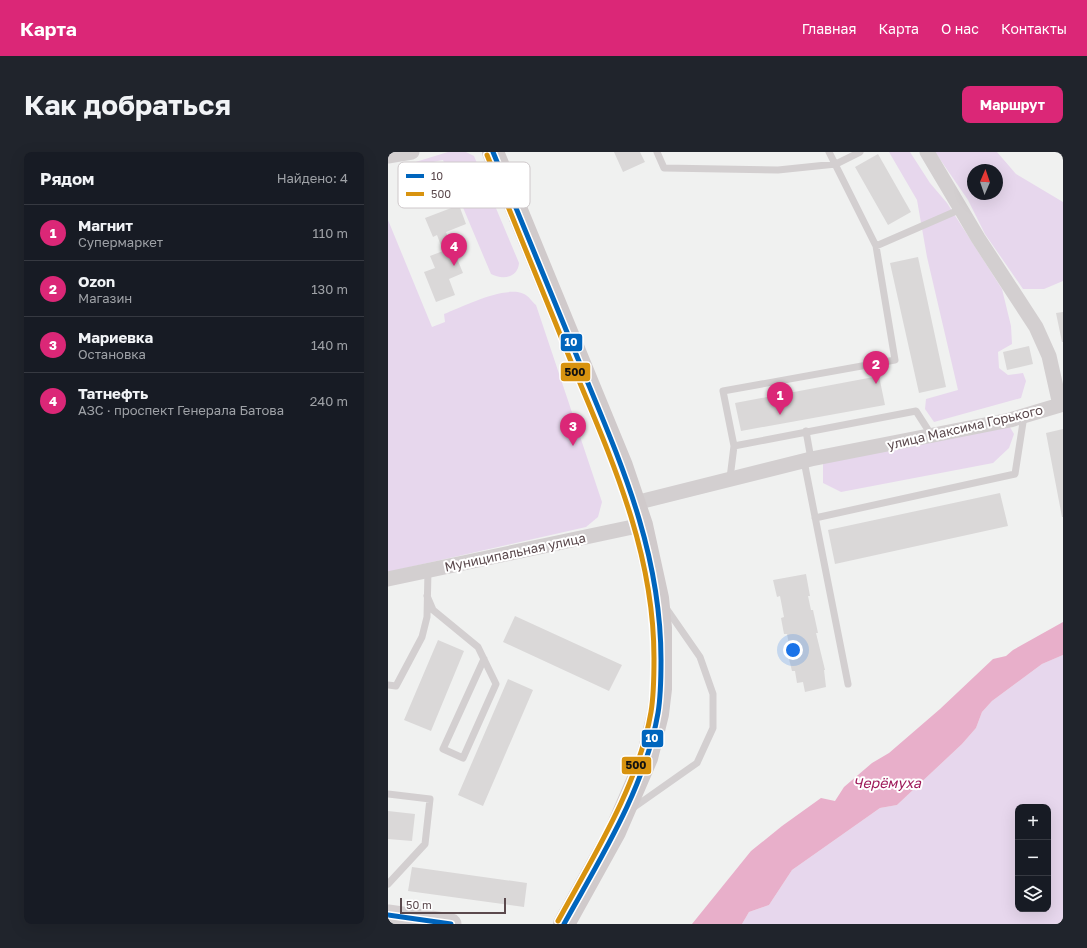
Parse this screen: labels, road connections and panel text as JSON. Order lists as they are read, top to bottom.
{
  "streets": {
    "street": ["улица Максима Горького", "Муниципальная улица"]
  },
  "water": ["Черёмуха"],
  "lines": ["transit line 10", "transit line 500"],
  "legend": ["10", "500"],
  "scale_bar": "50 m",
  "north": "top",
  "page": {
    "header": "Карта",
    "nav": [
      "Главная",
      "Карта",
      "О нас",
      "Контакты"
    ],
    "buttons": "Маршрут",
    "title": "Как добраться",
    "heading": ["Рядом", "Найдено: 4"],
    "list": [
      {
        "mark": "1",
        "name": "Магнит",
        "note": "Супермаркет",
        "value": "110 m"
      },
      {
        "mark": "2",
        "name": "Ozon",
        "note": "Магазин",
        "value": "130 m"
      },
      {
        "mark": "3",
        "name": "Мариевка",
        "note": "Остановка",
        "value": "140 m"
      },
      {
        "mark": "4",
        "name": "Татнефть",
        "note": "АЗС · проспект Генерала Батова",
        "value": "240 m"
      }
    ],
    "pins": [
      "4",
      "2",
      "1",
      "3"
    ],
    "map_buttons": ["+", "−"],
    "scale": "50 m"
  }
}
